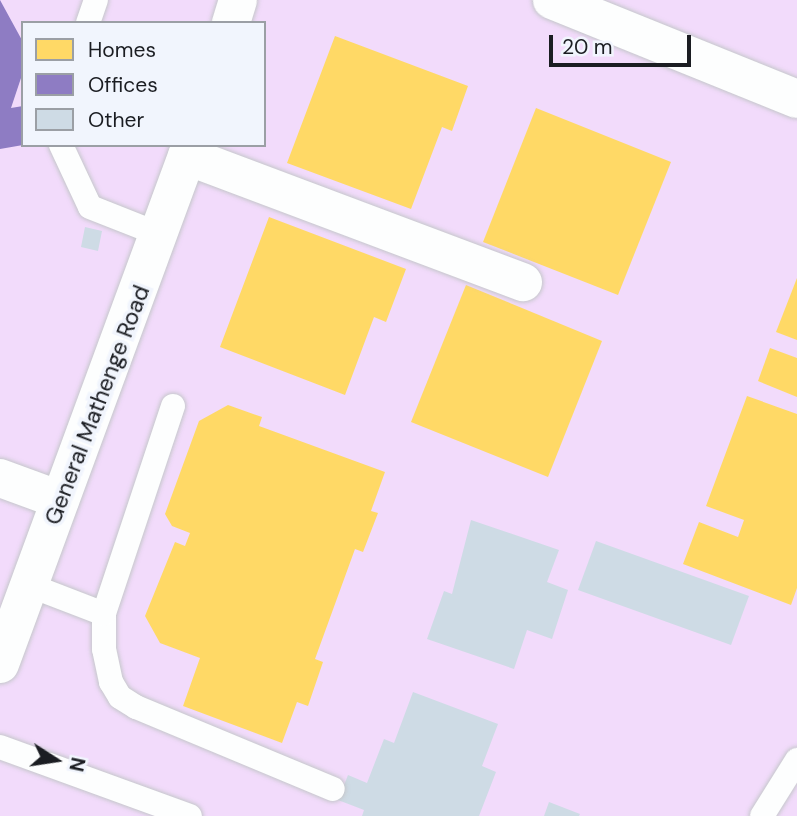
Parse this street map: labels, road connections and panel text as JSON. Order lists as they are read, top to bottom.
{
  "streets": {
    "street": ["General Mathenge Road"]
  },
  "legend": ["Homes", "Offices", "Other"],
  "scale_bar": "20 m",
  "north": "right"
}
